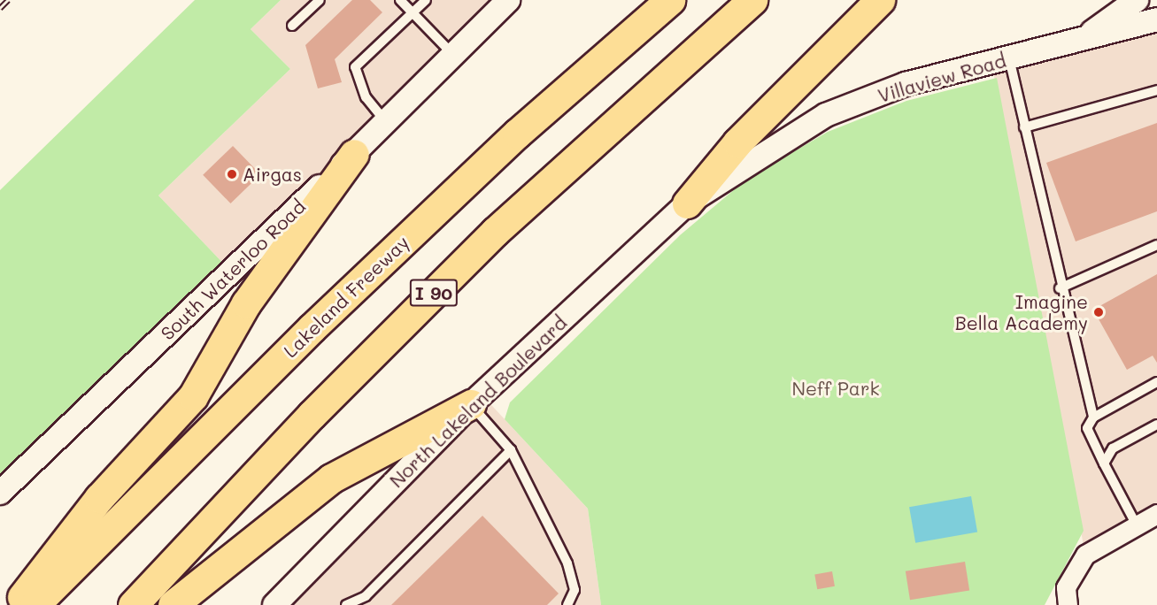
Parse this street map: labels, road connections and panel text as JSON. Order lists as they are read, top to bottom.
{
  "streets": {
    "highway": ["I 90", "Lakeland Freeway"],
    "street": ["Villaview Road", "South Waterloo Road", "North Lakeland Boulevard"]
  },
  "crossings": [
    ["Villaview Road", "North Lakeland Boulevard"]
  ],
  "parks": ["Neff Park"],
  "places": ["Airgas", "Imagine Bella Academy"]
}
